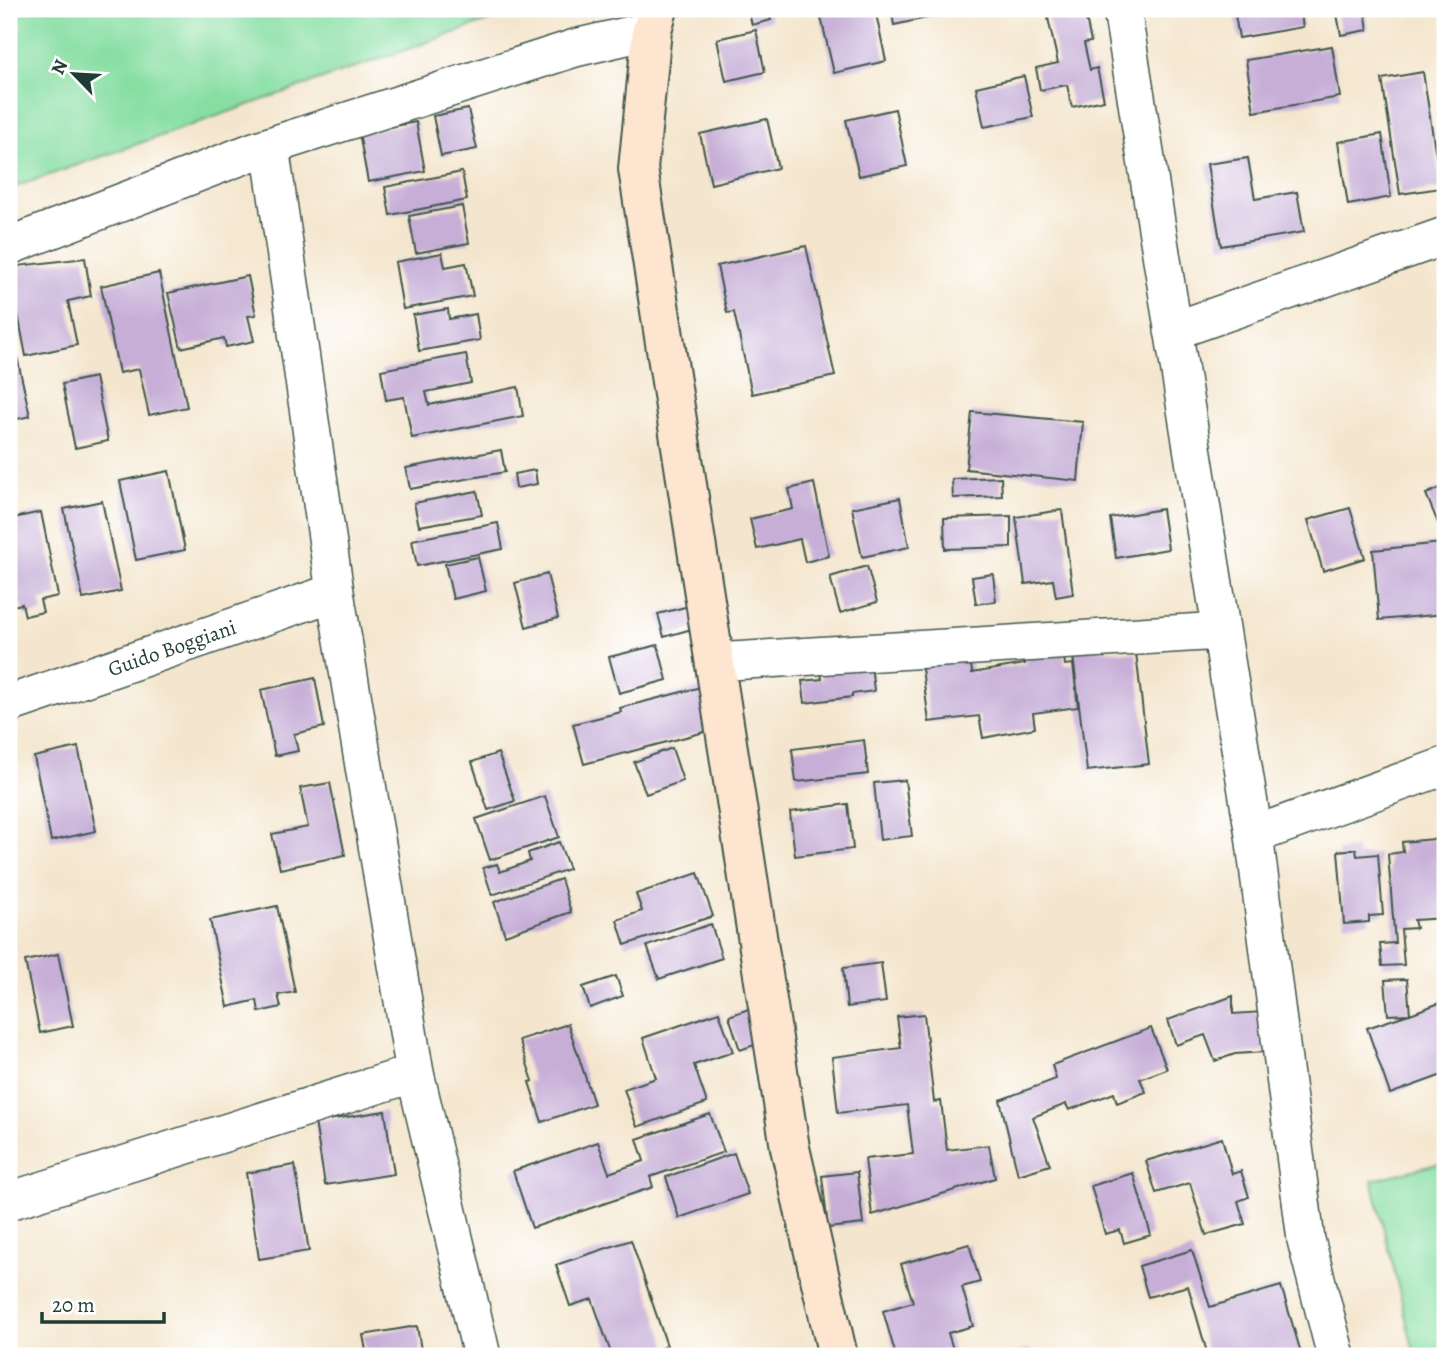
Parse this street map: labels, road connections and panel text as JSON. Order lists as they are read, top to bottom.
{
  "streets": {
    "street": ["Guido Boggiani"]
  },
  "scale_bar": "20 m",
  "north": "top left"
}
